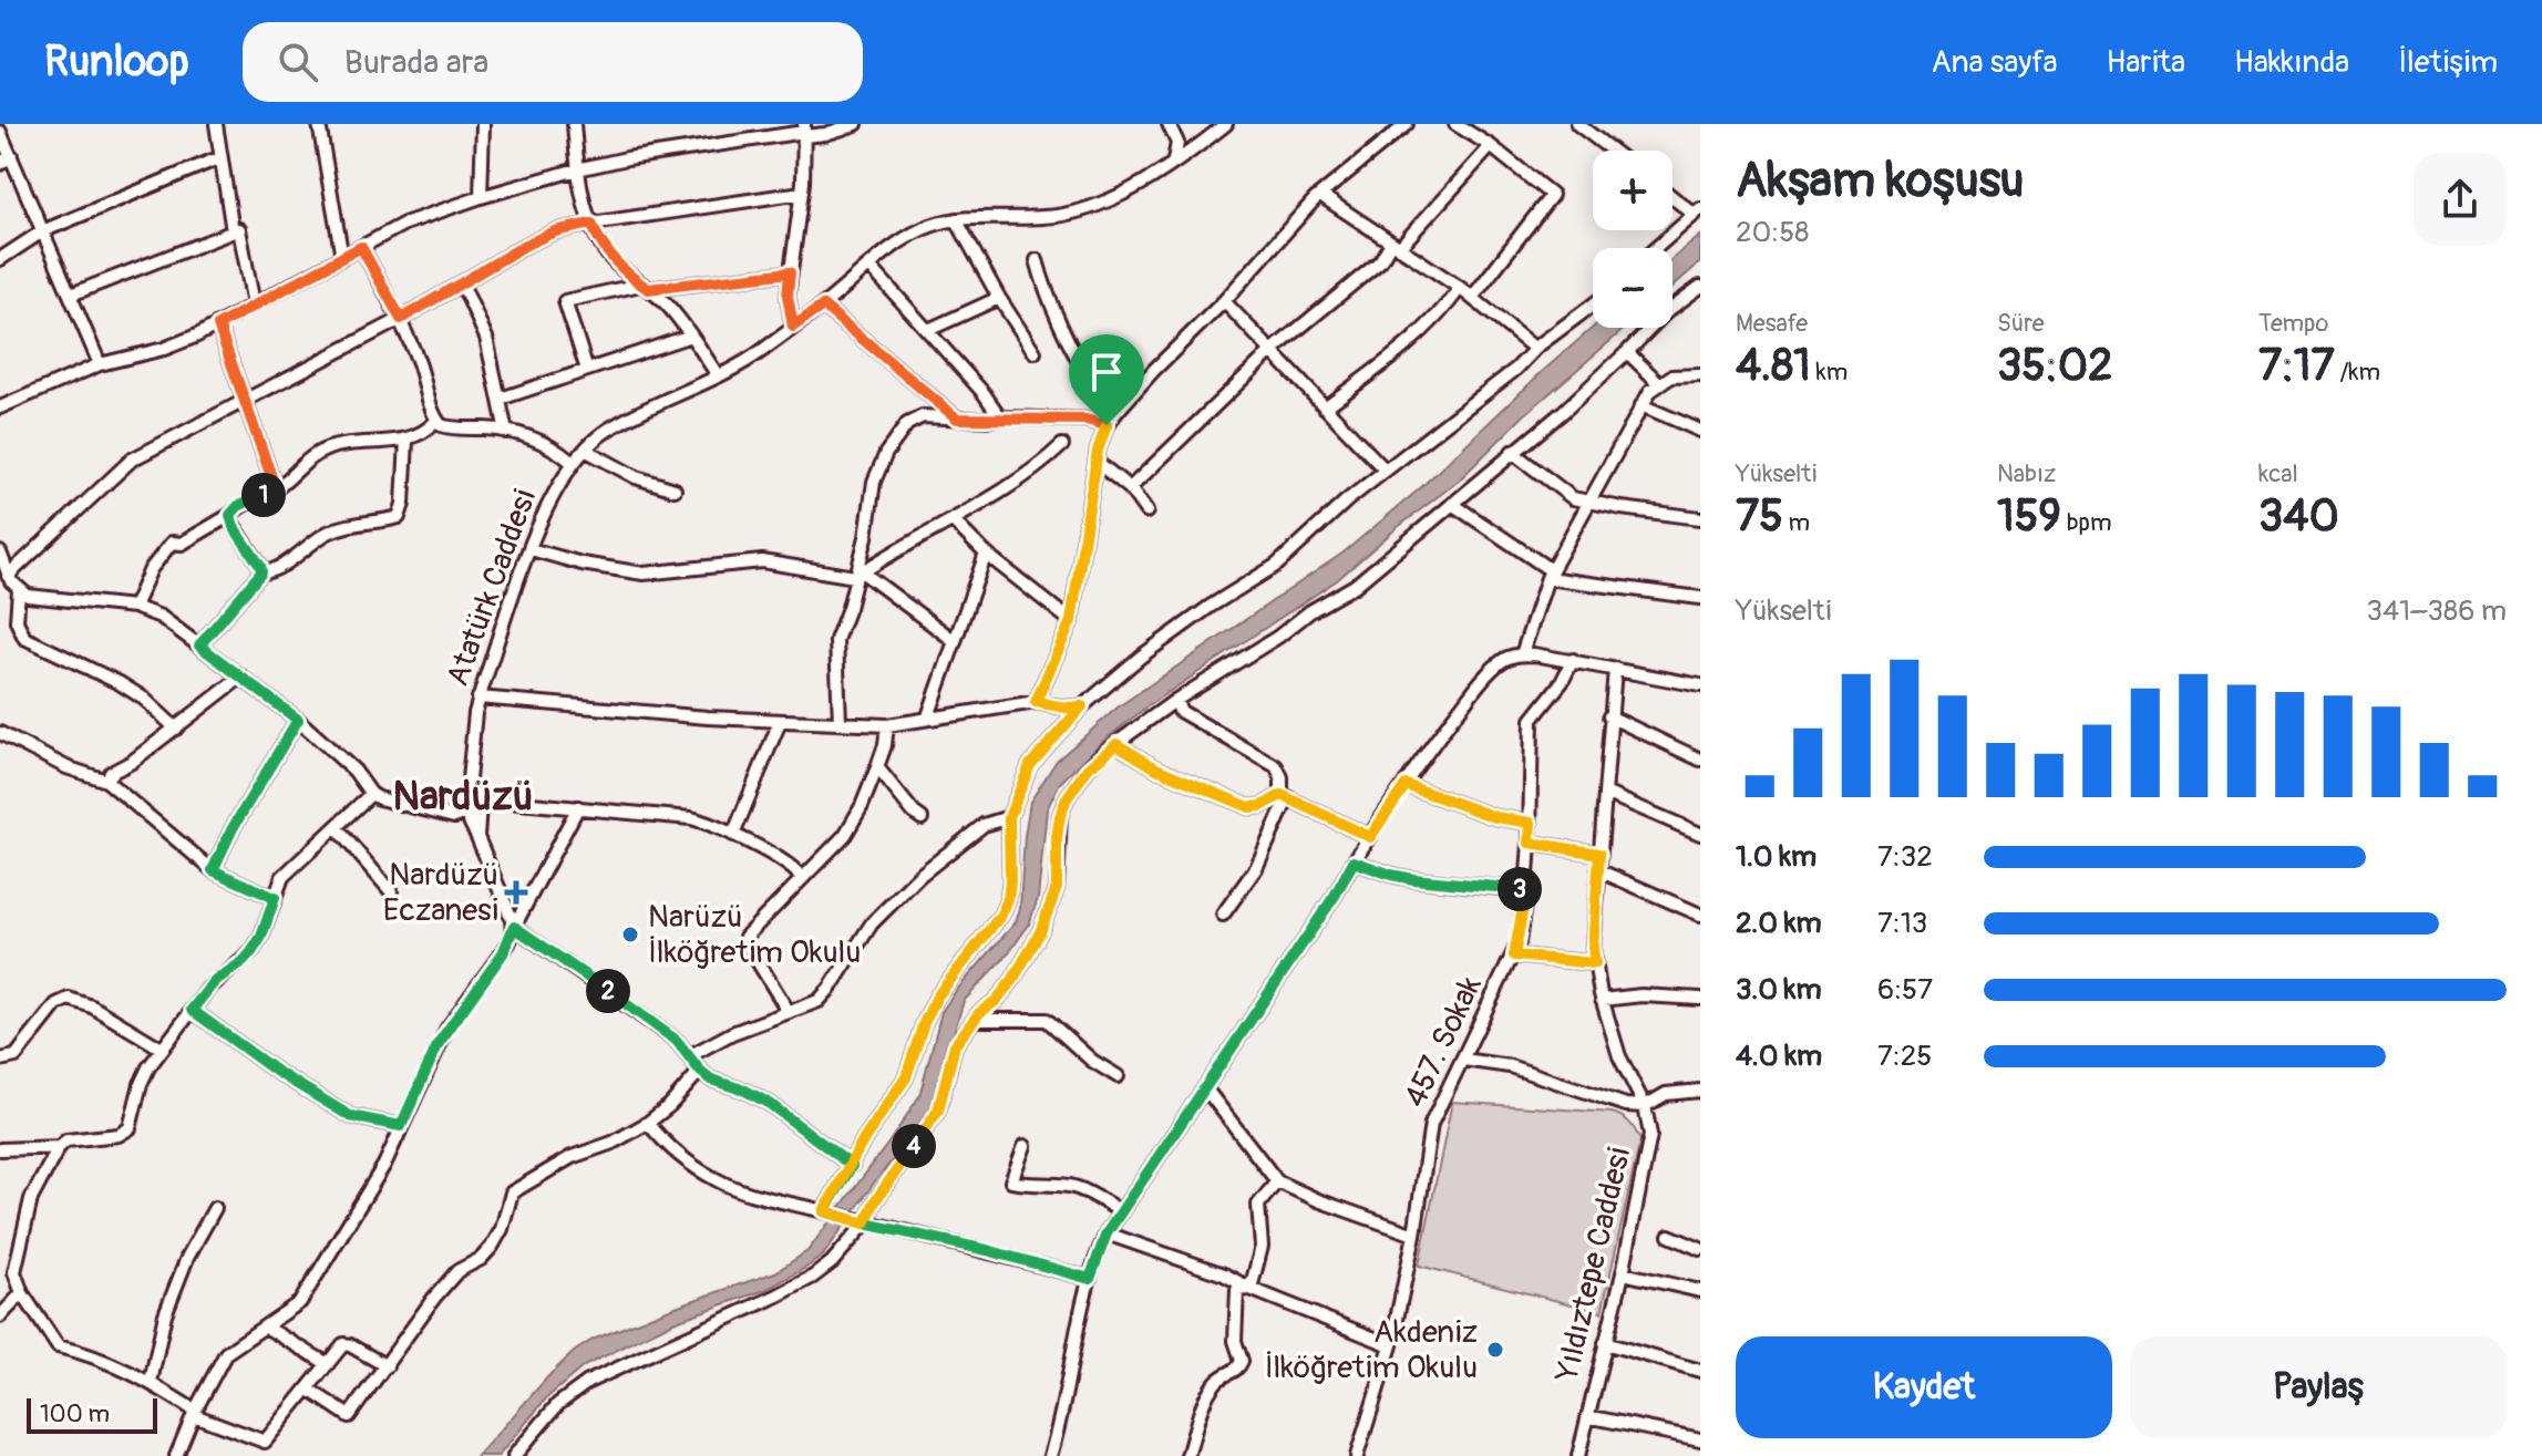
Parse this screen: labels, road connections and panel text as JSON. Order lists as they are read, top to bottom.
{
  "streets": {
    "street": ["Atatürk Caddesi", "457. Sokak", "Yıldıztepe Caddesi"]
  },
  "districts": ["Nardüzü"],
  "places": {
    "health": ["Nardüzü Eczanesi"],
    "other": ["Narüzü İlköğretim Okulu", "Akdeniz İlköğretim Okulu"]
  },
  "scale_bar": "100 m",
  "page": {
    "header": "Runloop",
    "search": "Burada ara",
    "nav": [
      "Ana sayfa",
      "Harita",
      "Hakkında",
      "İletişim"
    ],
    "heading": ["Akşam koşusu", "20:58"],
    "map_buttons": ["+", "−"],
    "stats": [
      ["Mesafe", "4.81 km"],
      ["Süre", "35:02"],
      ["Tempo", "7:17 /km"],
      ["Yükselti", "75 m"],
      ["Nabız", "159 bpm"],
      ["kcal", "340"]
    ],
    "pins": [
      "1",
      "3",
      "2",
      "4"
    ],
    "chart": ["Yükselti", "341–386 m"],
    "list": [
      {
        "name": "1.0 km",
        "note": "7:32"
      },
      {
        "name": "2.0 km",
        "note": "7:13"
      },
      {
        "name": "3.0 km",
        "note": "6:57"
      },
      {
        "name": "4.0 km",
        "note": "7:25"
      }
    ],
    "buttons": ["Kaydet", "Paylaş"],
    "scale": "100 m"
  }
}
